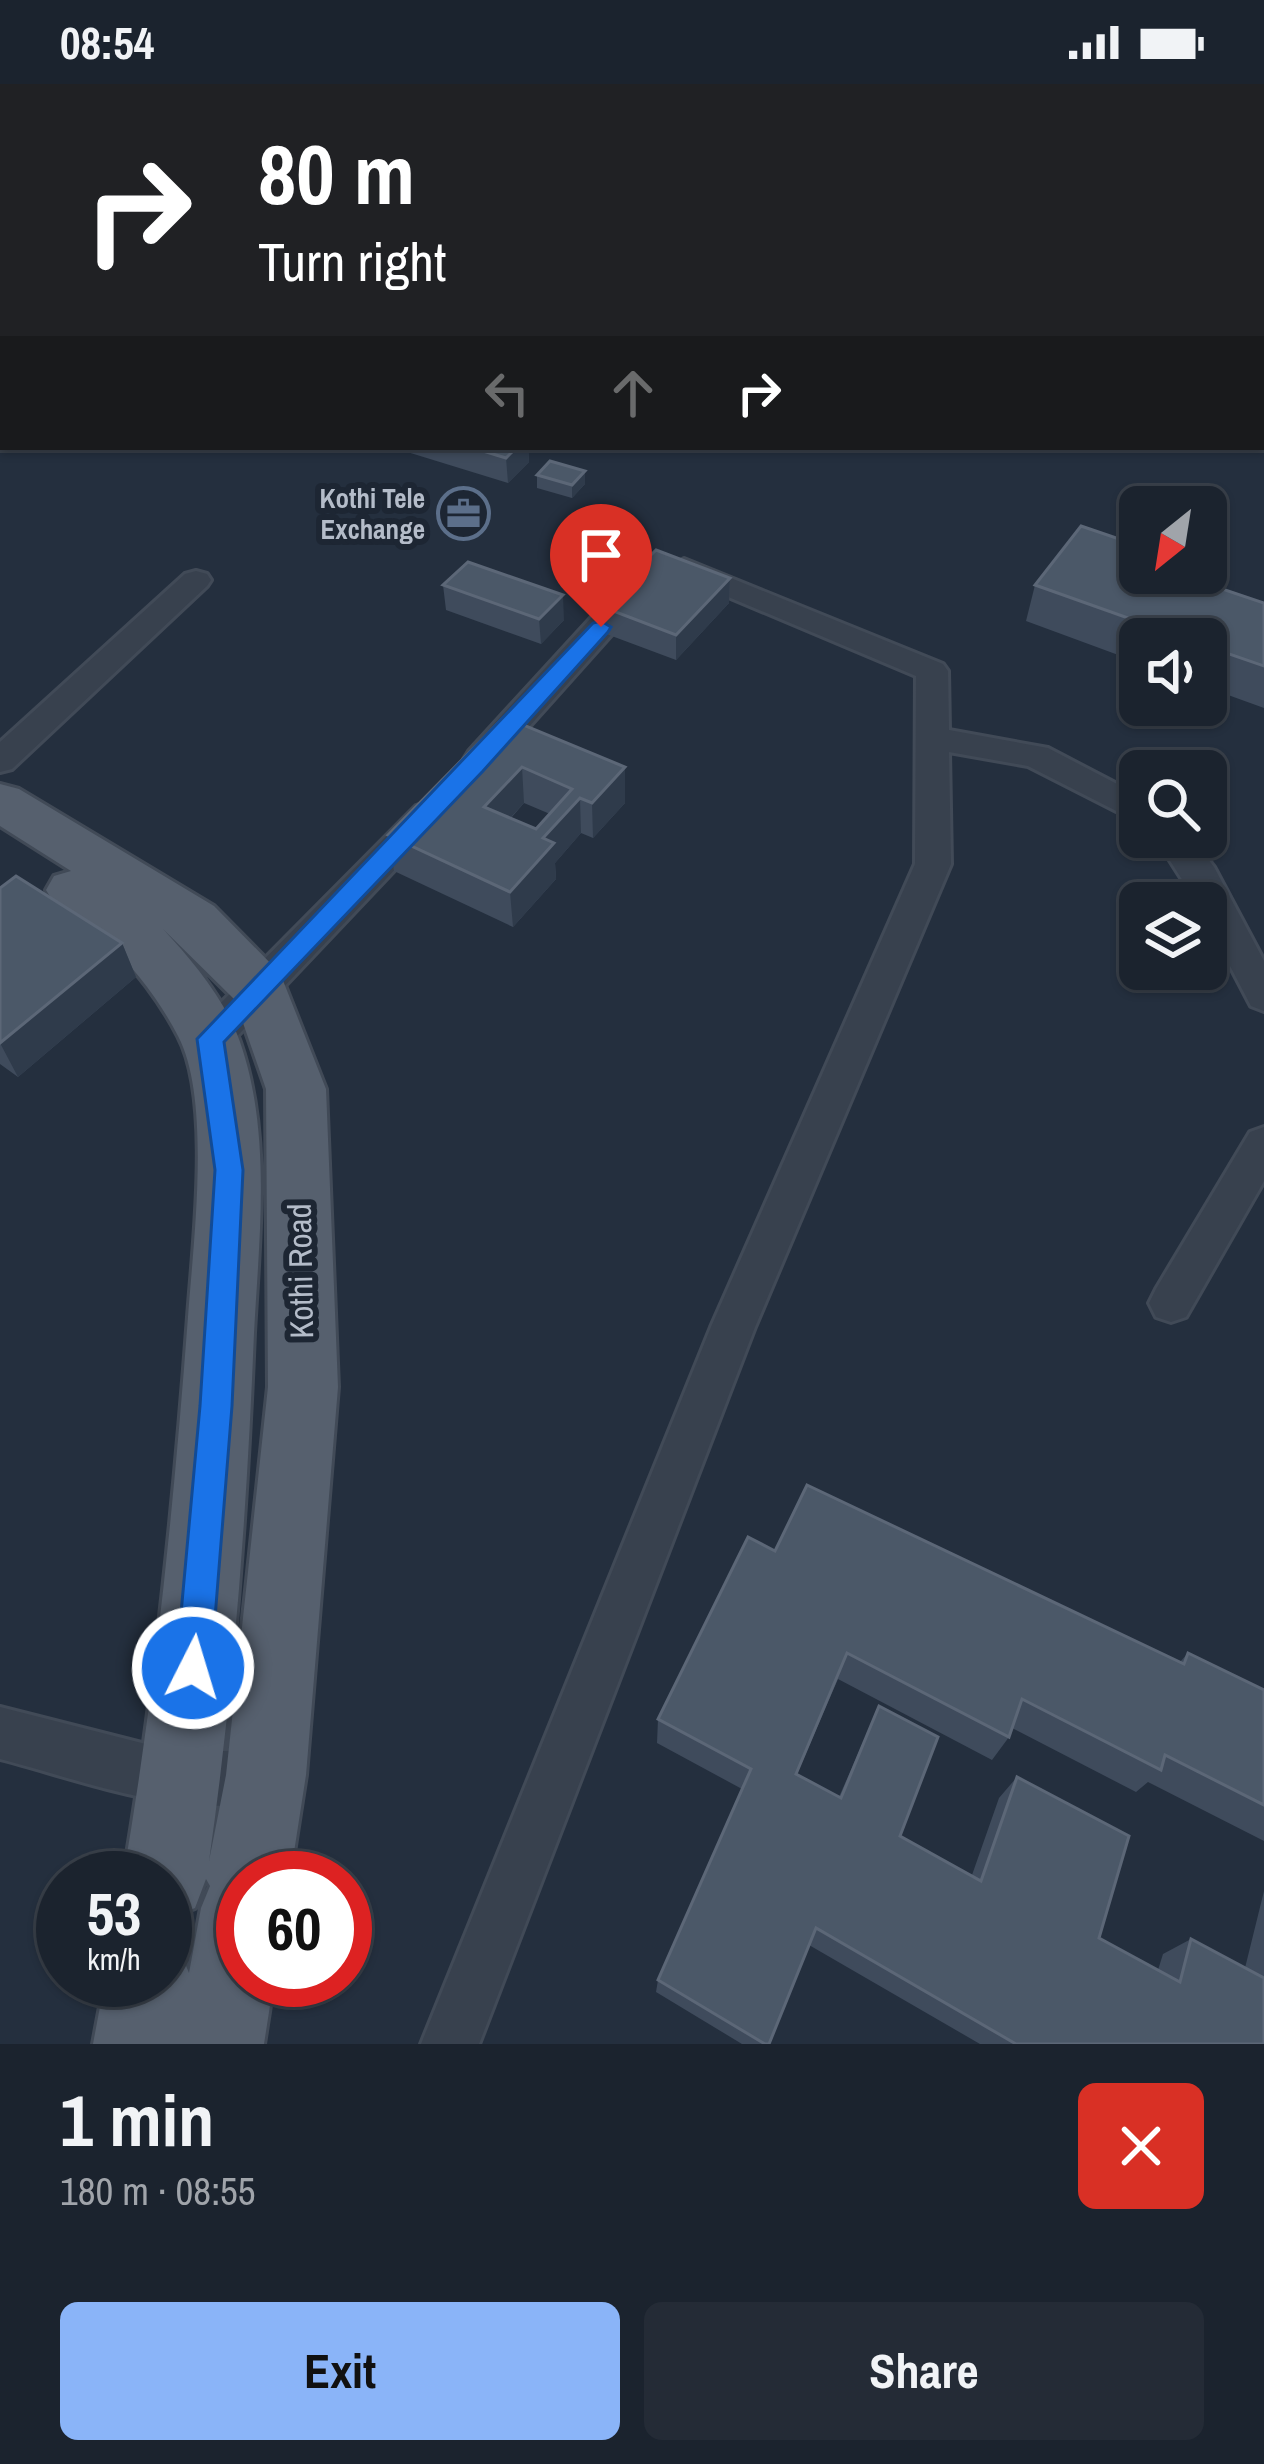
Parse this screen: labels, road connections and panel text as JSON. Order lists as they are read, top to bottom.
{
  "streets": {
    "main road": ["Kothi Road"]
  },
  "places": {
    "office": ["Kothi Tele Exchange"]
  },
  "north": "bottom left",
  "page": {
    "status": "08:54",
    "turn": ["80 m", "Turn right"],
    "speed": "53 km/h",
    "limit": "60",
    "heading": ["1 min", "180 m · 08:55"],
    "buttons": ["Exit", "Share"]
  }
}
